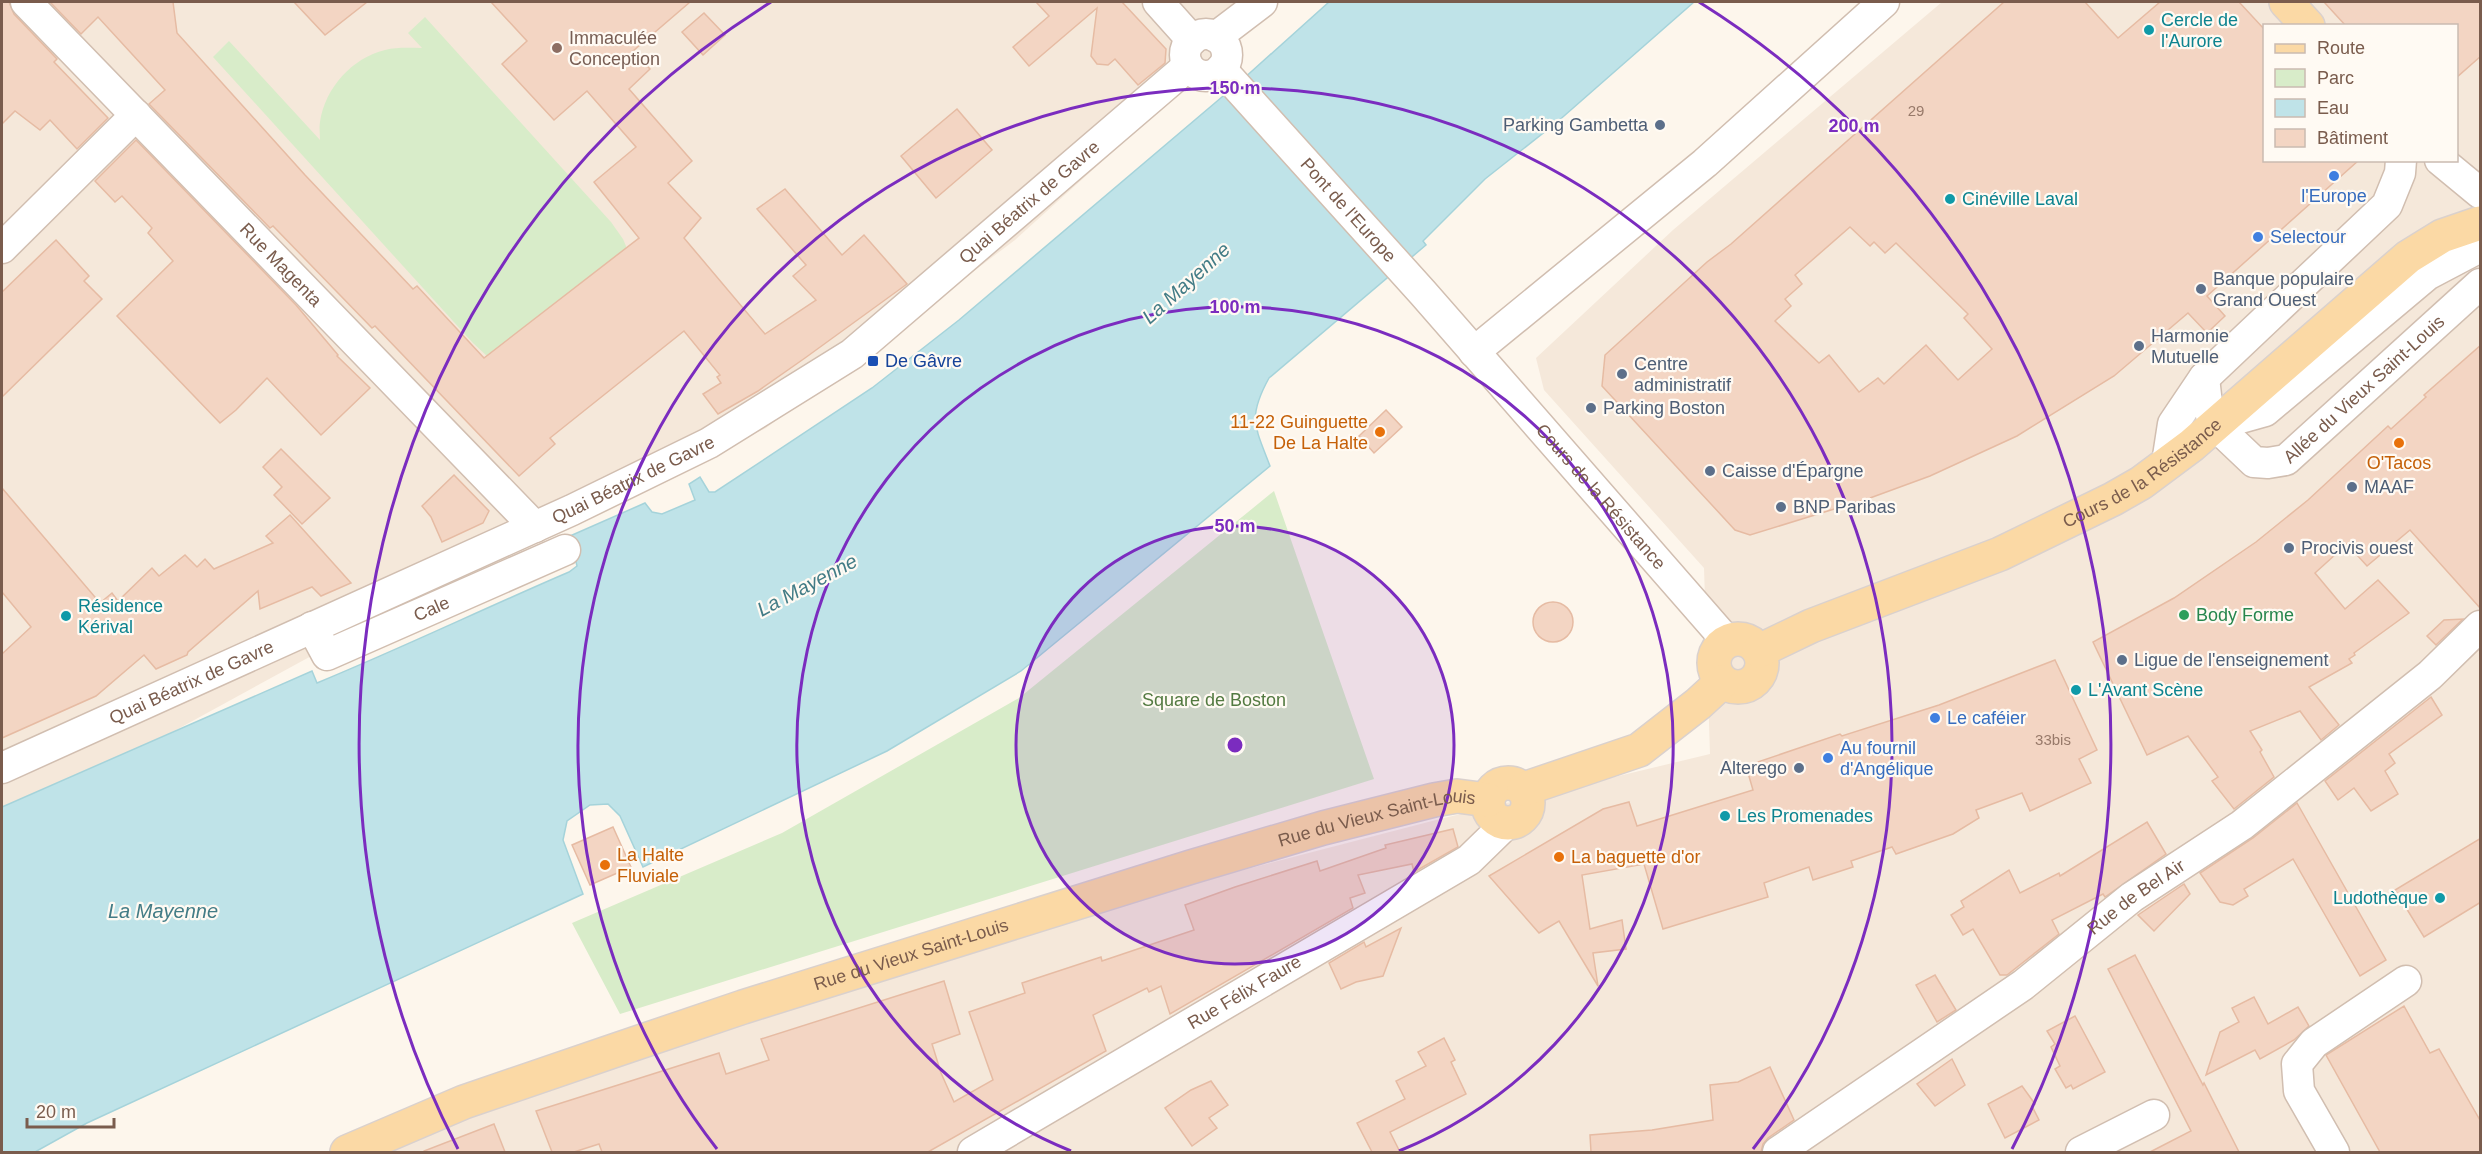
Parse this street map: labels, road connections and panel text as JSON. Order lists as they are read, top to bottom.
{
  "streets": {
    "main road": ["Cours de la Résistance", "Rue du Vieux Saint-Louis"],
    "street": [
      "Quai Béatrix de Gavre",
      "Pont de l'Europe",
      "Rue Magenta",
      "Allée du Vieux Saint-Louis",
      "Cale",
      "Rue de Bel Air",
      "Rue Félix Faure"
    ]
  },
  "crossings": [
    ["Quai Béatrix de Gavre", "Pont de l'Europe"],
    ["Quai Béatrix de Gavre", "Rue Magenta"],
    ["Quai Béatrix de Gavre", "Cale"],
    ["Pont de l'Europe", "Cours de la Résistance"],
    ["Allée du Vieux Saint-Louis", "Cours de la Résistance"],
    ["Rue du Vieux Saint-Louis", "Rue Félix Faure"]
  ],
  "water": ["La Mayenne"],
  "parks": ["Square de Boston"],
  "places": {
    "other": [
      "Cercle de l'Aurore",
      "Immaculée Conception",
      "Parking Gambetta",
      "l'Europe",
      "Cinéville Laval",
      "Selectour",
      "Banque populaire Grand Ouest",
      "Harmonie Mutuelle",
      "Centre administratif",
      "Parking Boston",
      "11-22 Guinguette De La Halte",
      "O'Tacos",
      "Caisse d'Épargne",
      "MAAF",
      "BNP Paribas",
      "Procivis ouest",
      "Body Forme",
      "Résidence Kérival",
      "Ligue de l'enseignement",
      "L'Avant Scène",
      "Le caféier",
      "Au fournil d'Angélique",
      "Alterego",
      "Les Promenades",
      "La baguette d'or",
      "La Halte Fluviale",
      "Ludothèque"
    ],
    "transit": ["De Gâvre"]
  },
  "house_numbers": ["29", "33bis"],
  "legend": [
    "Route",
    "Parc",
    "Eau",
    "Bâtiment"
  ],
  "scale_bar": "20 m",
  "rings": [
    "150 m",
    "200 m",
    "100 m",
    "50 m"
  ]
}
